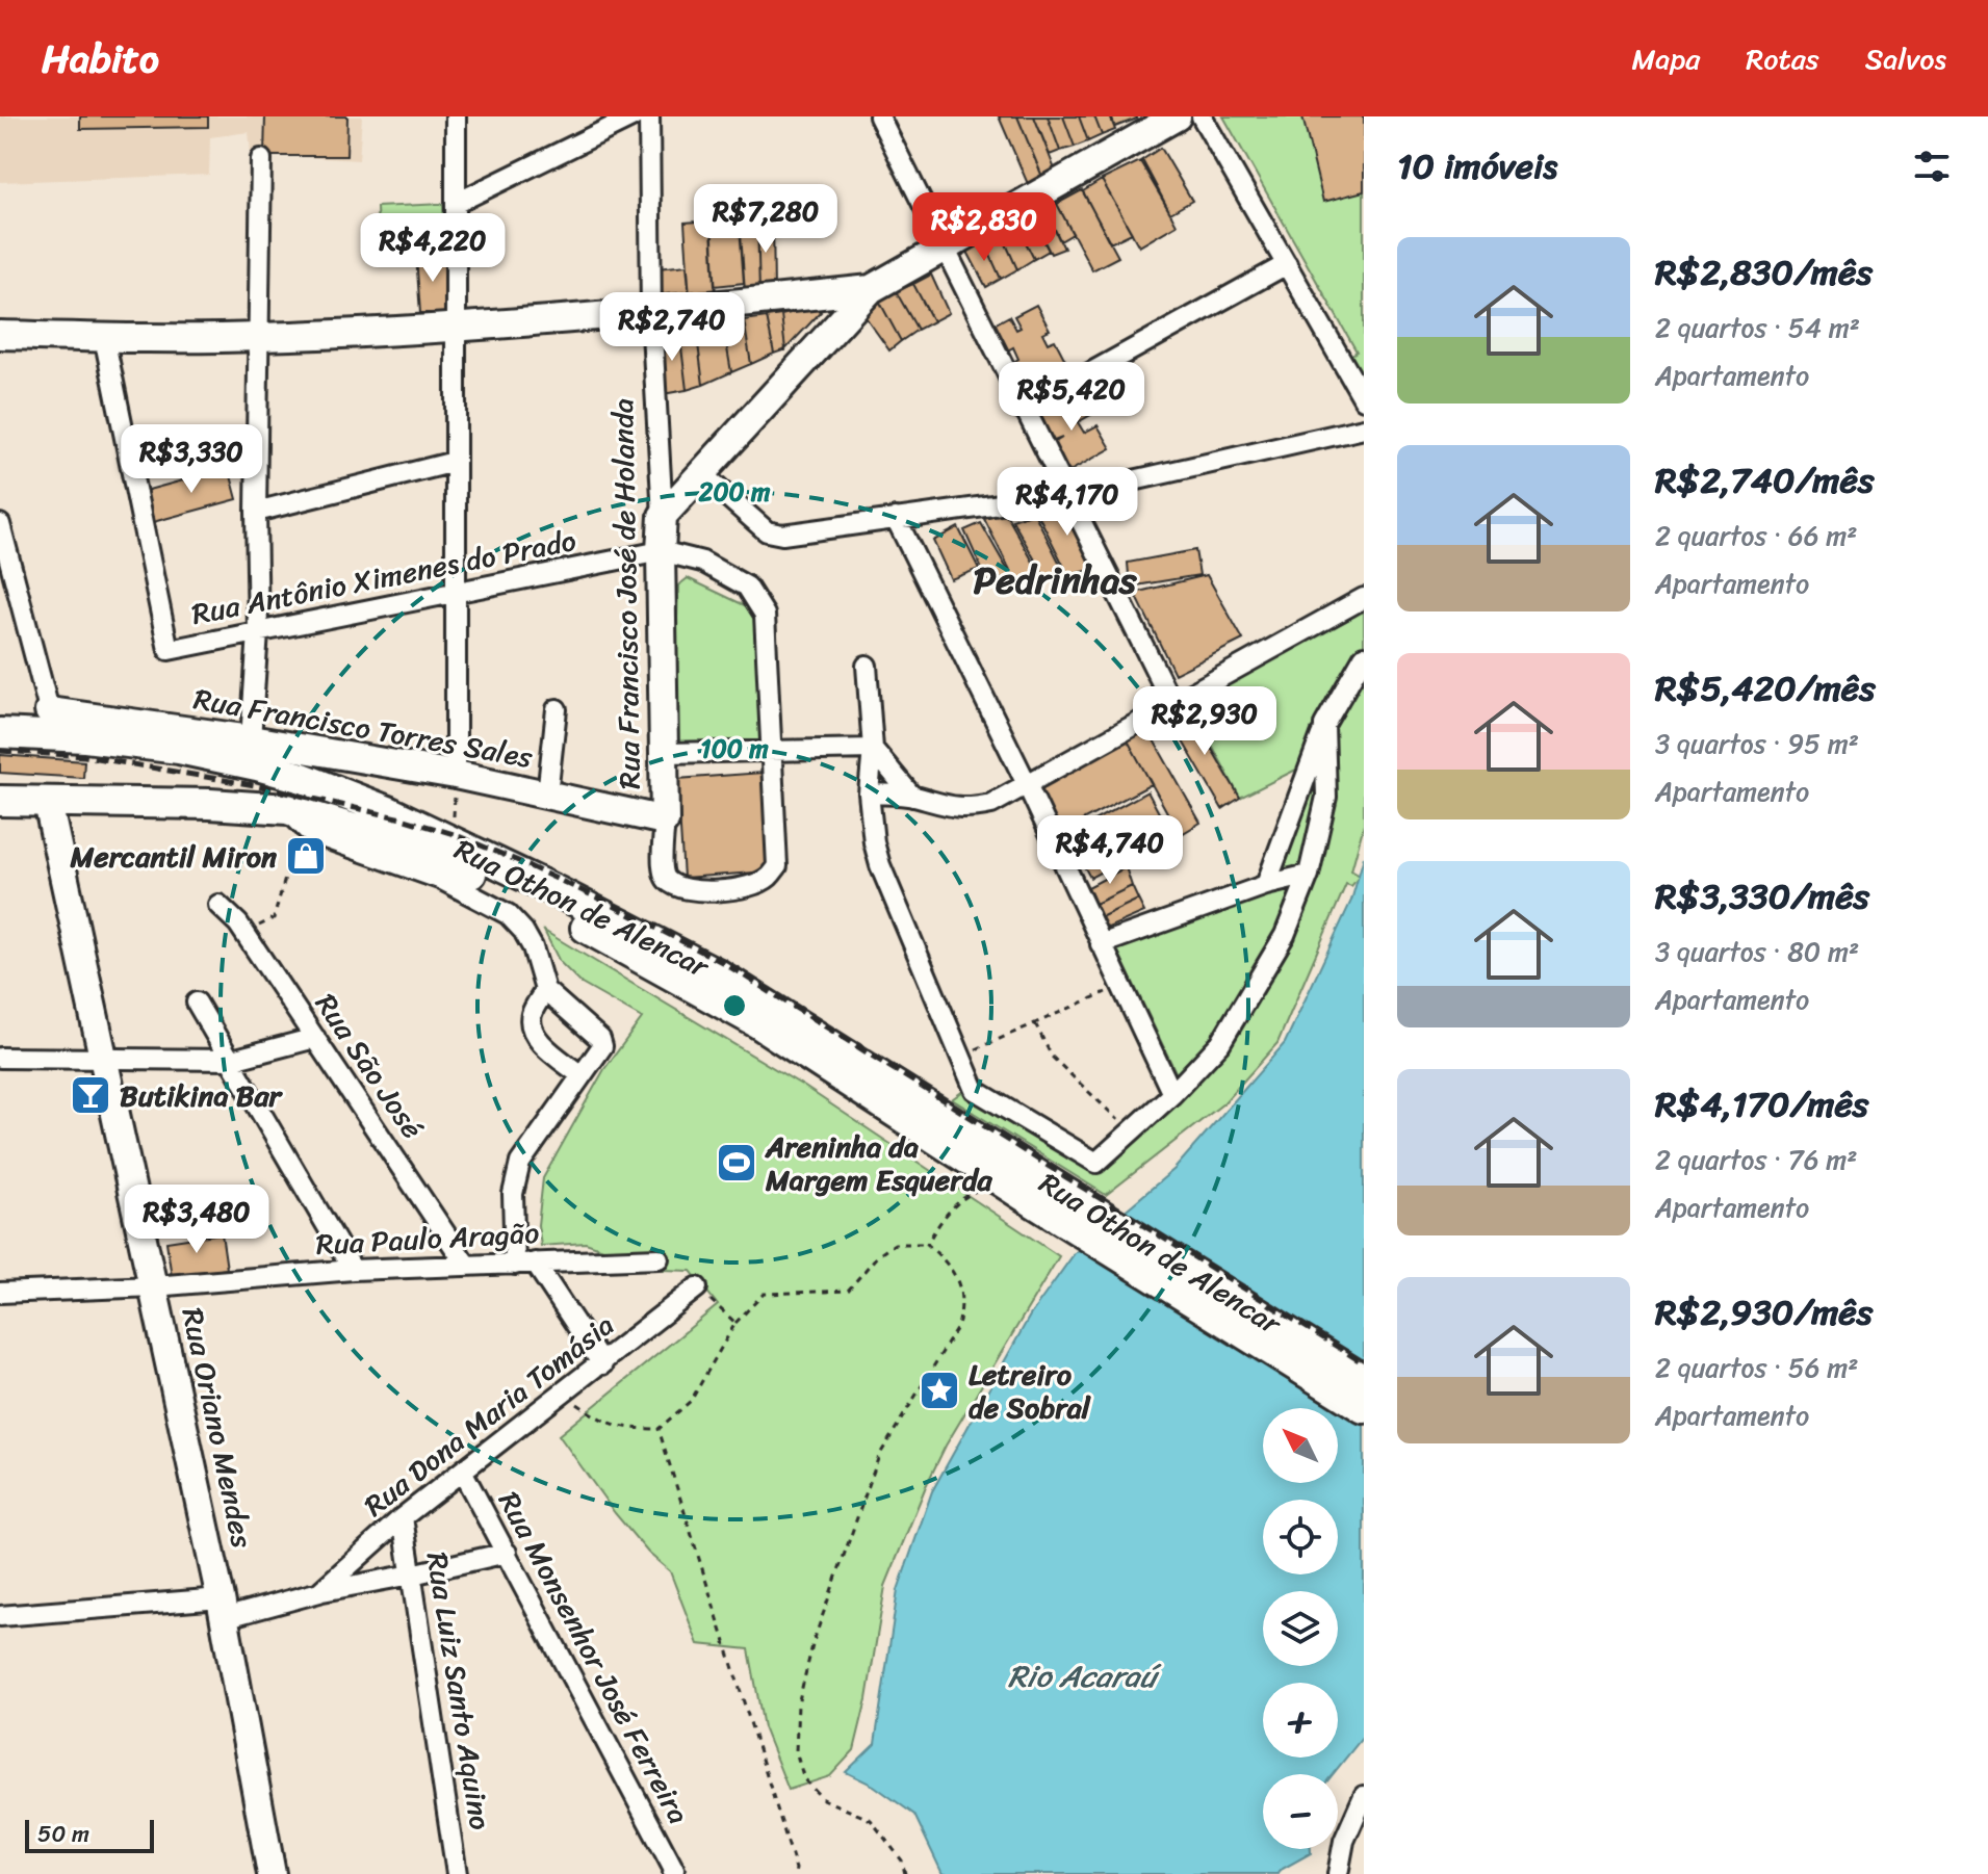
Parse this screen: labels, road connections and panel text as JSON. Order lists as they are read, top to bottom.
{
  "streets": {
    "main road": ["Rua Othon de Alencar"],
    "street": [
      "Rua Antônio Ximenes do Prado",
      "Rua Francisco José de Holanda",
      "Rua Francisco Torres Sales",
      "Rua São José",
      "Rua Paulo Aragão",
      "Rua Dona Maria Tomásia",
      "Rua Oriano Mendes",
      "Rua Monsenhor José Ferreira",
      "Rua Luiz Santo Aquino"
    ]
  },
  "crossings": [
    ["Rua Antônio Ximenes do Prado", "Rua Francisco José de Holanda"],
    ["Rua Francisco José de Holanda", "Rua Francisco Torres Sales"],
    ["Rua Francisco Torres Sales", "Rua Othon de Alencar"],
    ["Rua Othon de Alencar", "Rua Oriano Mendes"],
    ["Rua São José", "Rua Paulo Aragão"],
    ["Rua Paulo Aragão", "Rua Oriano Mendes"],
    ["Rua Dona Maria Tomásia", "Rua Oriano Mendes"],
    ["Rua Dona Maria Tomásia", "Rua Monsenhor José Ferreira"],
    ["Rua Dona Maria Tomásia", "Rua Luiz Santo Aquino"]
  ],
  "districts": ["Pedrinhas"],
  "water": ["Rio Acaraú"],
  "places": {
    "shop": ["Mercantil Miron"],
    "bar": ["Butikina Bar"],
    "sports": ["Areninha da Margem Esquerda"],
    "place": ["Letreiro de Sobral"]
  },
  "scale_bar": "50 m",
  "north": "top left",
  "page": {
    "header": "Habito",
    "nav": ["Mapa", "Rotas", "Salvos"],
    "heading": "10 imóveis",
    "price": [
      "R$7,280",
      "R$2,830",
      "R$4,220",
      "R$2,740",
      "R$5,420",
      "R$3,330",
      "R$4,170",
      "R$2,930",
      "R$4,740",
      "R$3,480"
    ],
    "list": [
      {
        "name": "R$2,830/mês",
        "note": "2 quartos · 54 m² · Apartamento"
      },
      {
        "name": "R$2,740/mês",
        "note": "2 quartos · 66 m² · Apartamento"
      },
      {
        "name": "R$5,420/mês",
        "note": "3 quartos · 95 m² · Apartamento"
      },
      {
        "name": "R$3,330/mês",
        "note": "3 quartos · 80 m² · Apartamento"
      },
      {
        "name": "R$4,170/mês",
        "note": "2 quartos · 76 m² · Apartamento"
      },
      {
        "name": "R$2,930/mês",
        "note": "2 quartos · 56 m² · Apartamento"
      }
    ],
    "map_buttons": ["+", "−"],
    "scale": "50 m"
  },
  "rings": ["200 m", "100 m"]
}
